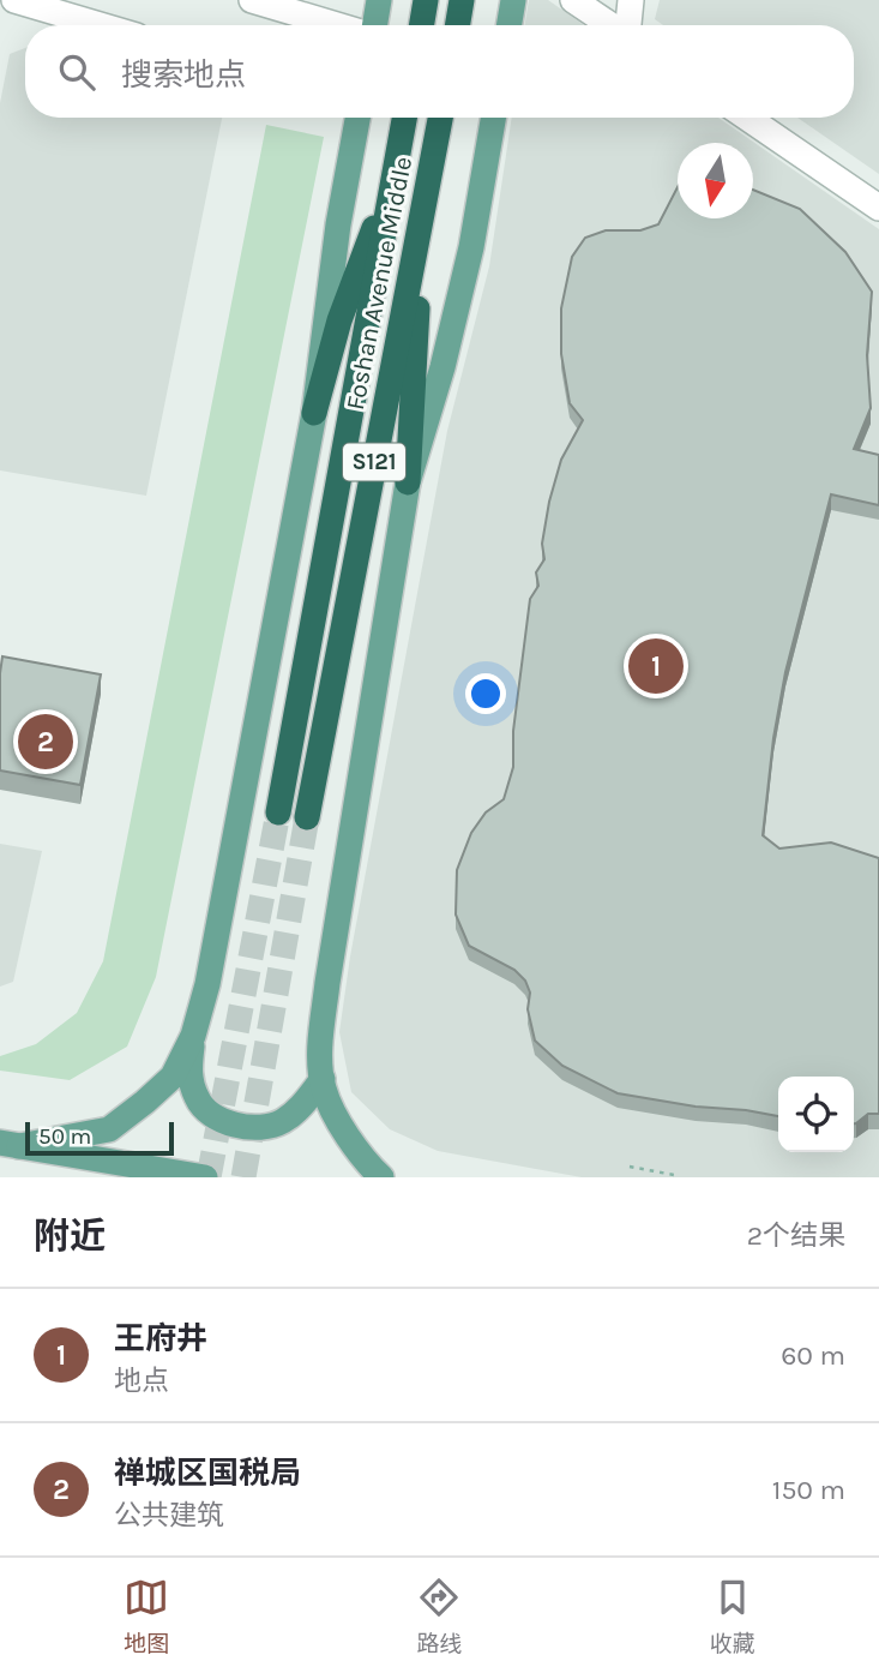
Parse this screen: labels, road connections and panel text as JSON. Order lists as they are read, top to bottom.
{
  "streets": {
    "highway": ["Foshan Avenue Middle", "S121"]
  },
  "scale_bar": "50 m",
  "north": "bottom",
  "page": {
    "search": "搜索地点",
    "pins": ["1", "2"],
    "scale": "50 m",
    "heading": ["附近", "2个结果"],
    "list": [
      {
        "mark": "1",
        "name": "王府井",
        "note": "地点",
        "value": "60 m"
      },
      {
        "mark": "2",
        "name": "禅城区国税局",
        "note": "公共建筑",
        "value": "150 m"
      }
    ],
    "nav": ["地图", "路线", "收藏"]
  }
}
